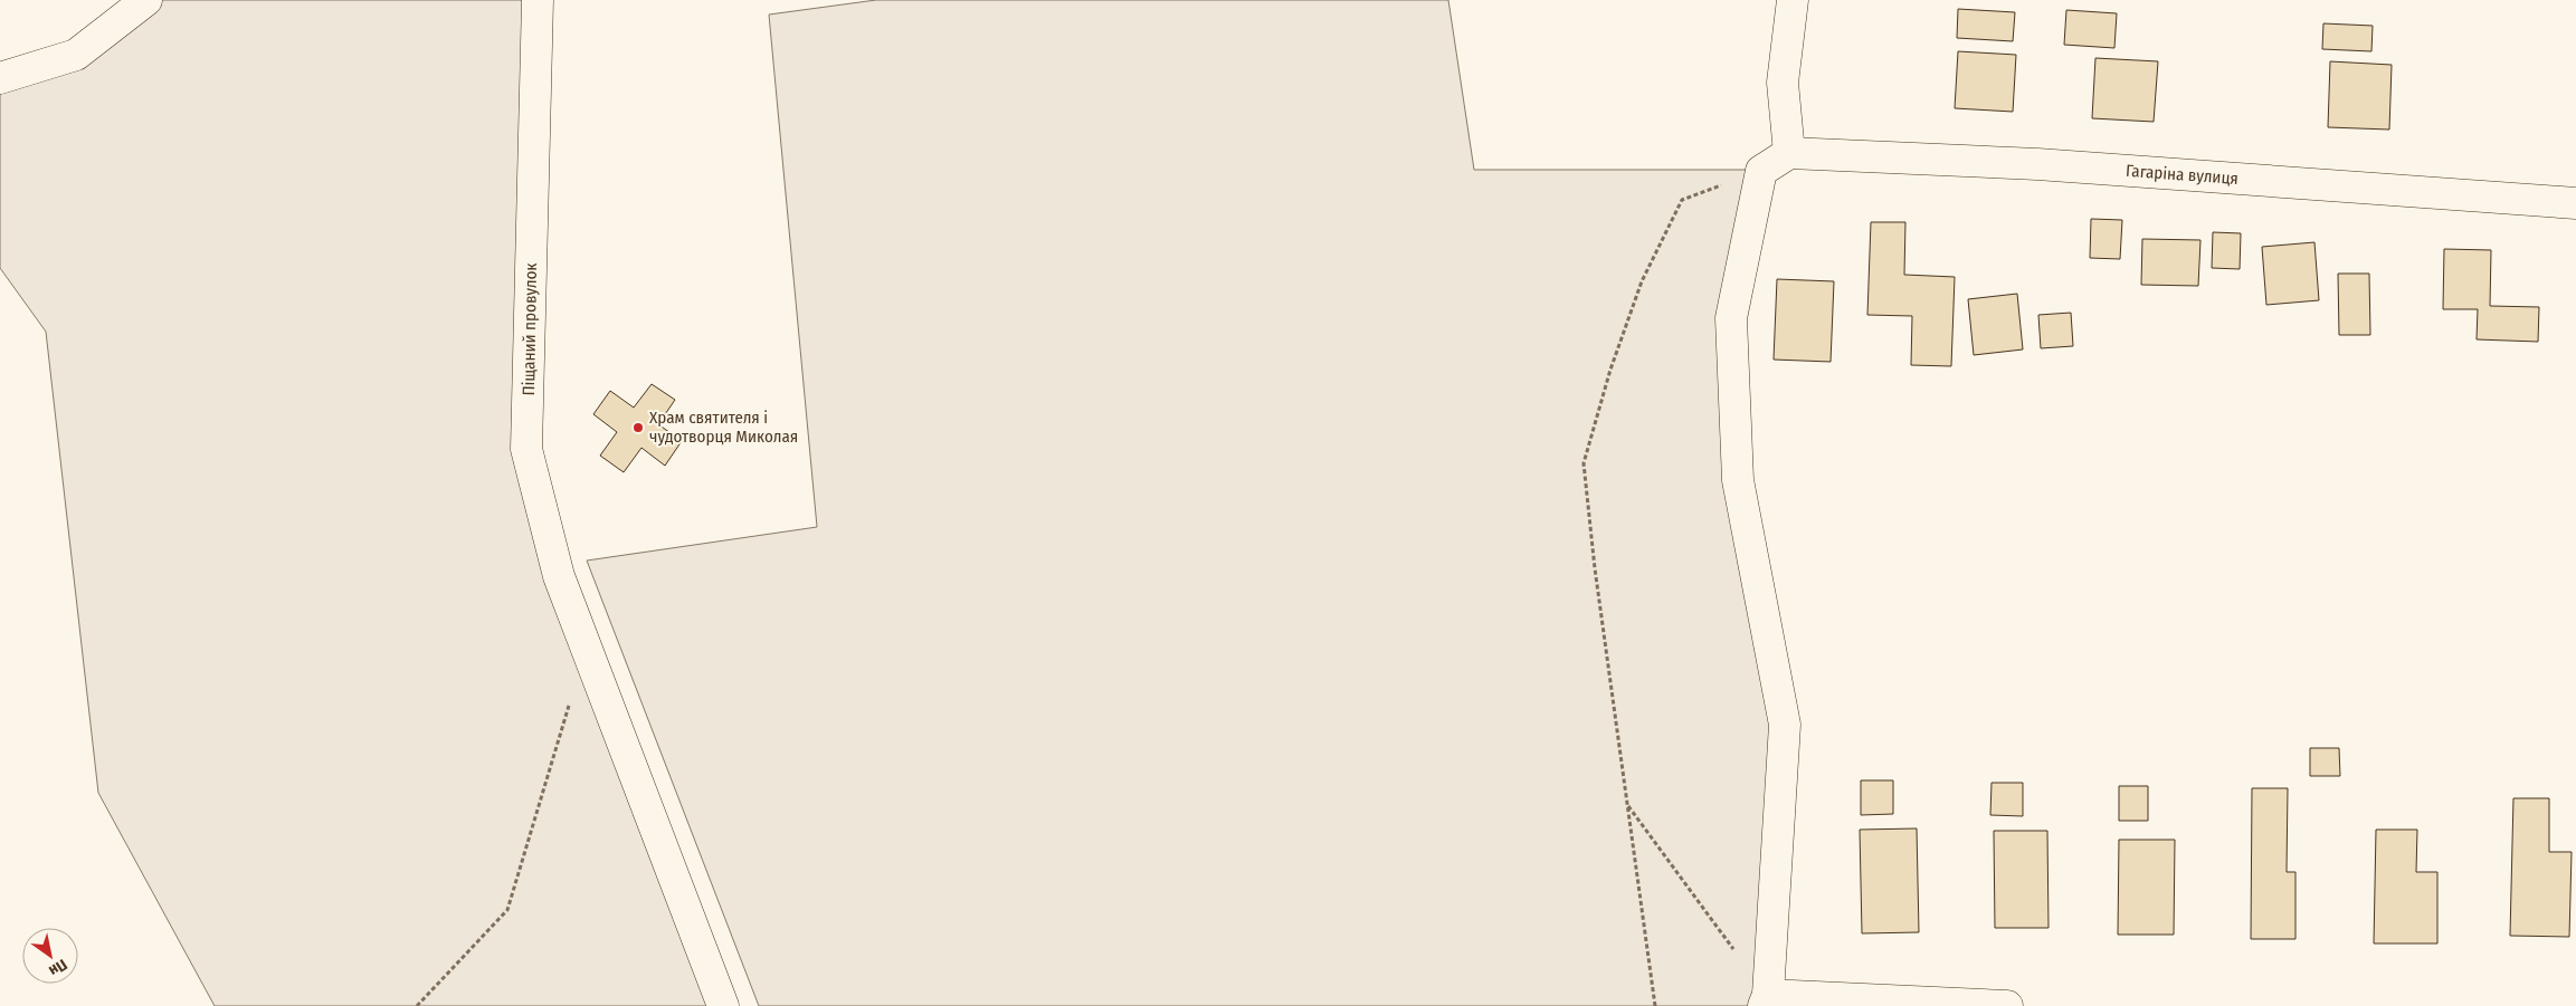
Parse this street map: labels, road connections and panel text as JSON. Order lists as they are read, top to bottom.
{
  "streets": {
    "street": ["Гагаріна вулиця", "Піщаний провулок"]
  },
  "places": ["Храм святителя і чудотворця Миколая"],
  "north": "bottom right"
}
